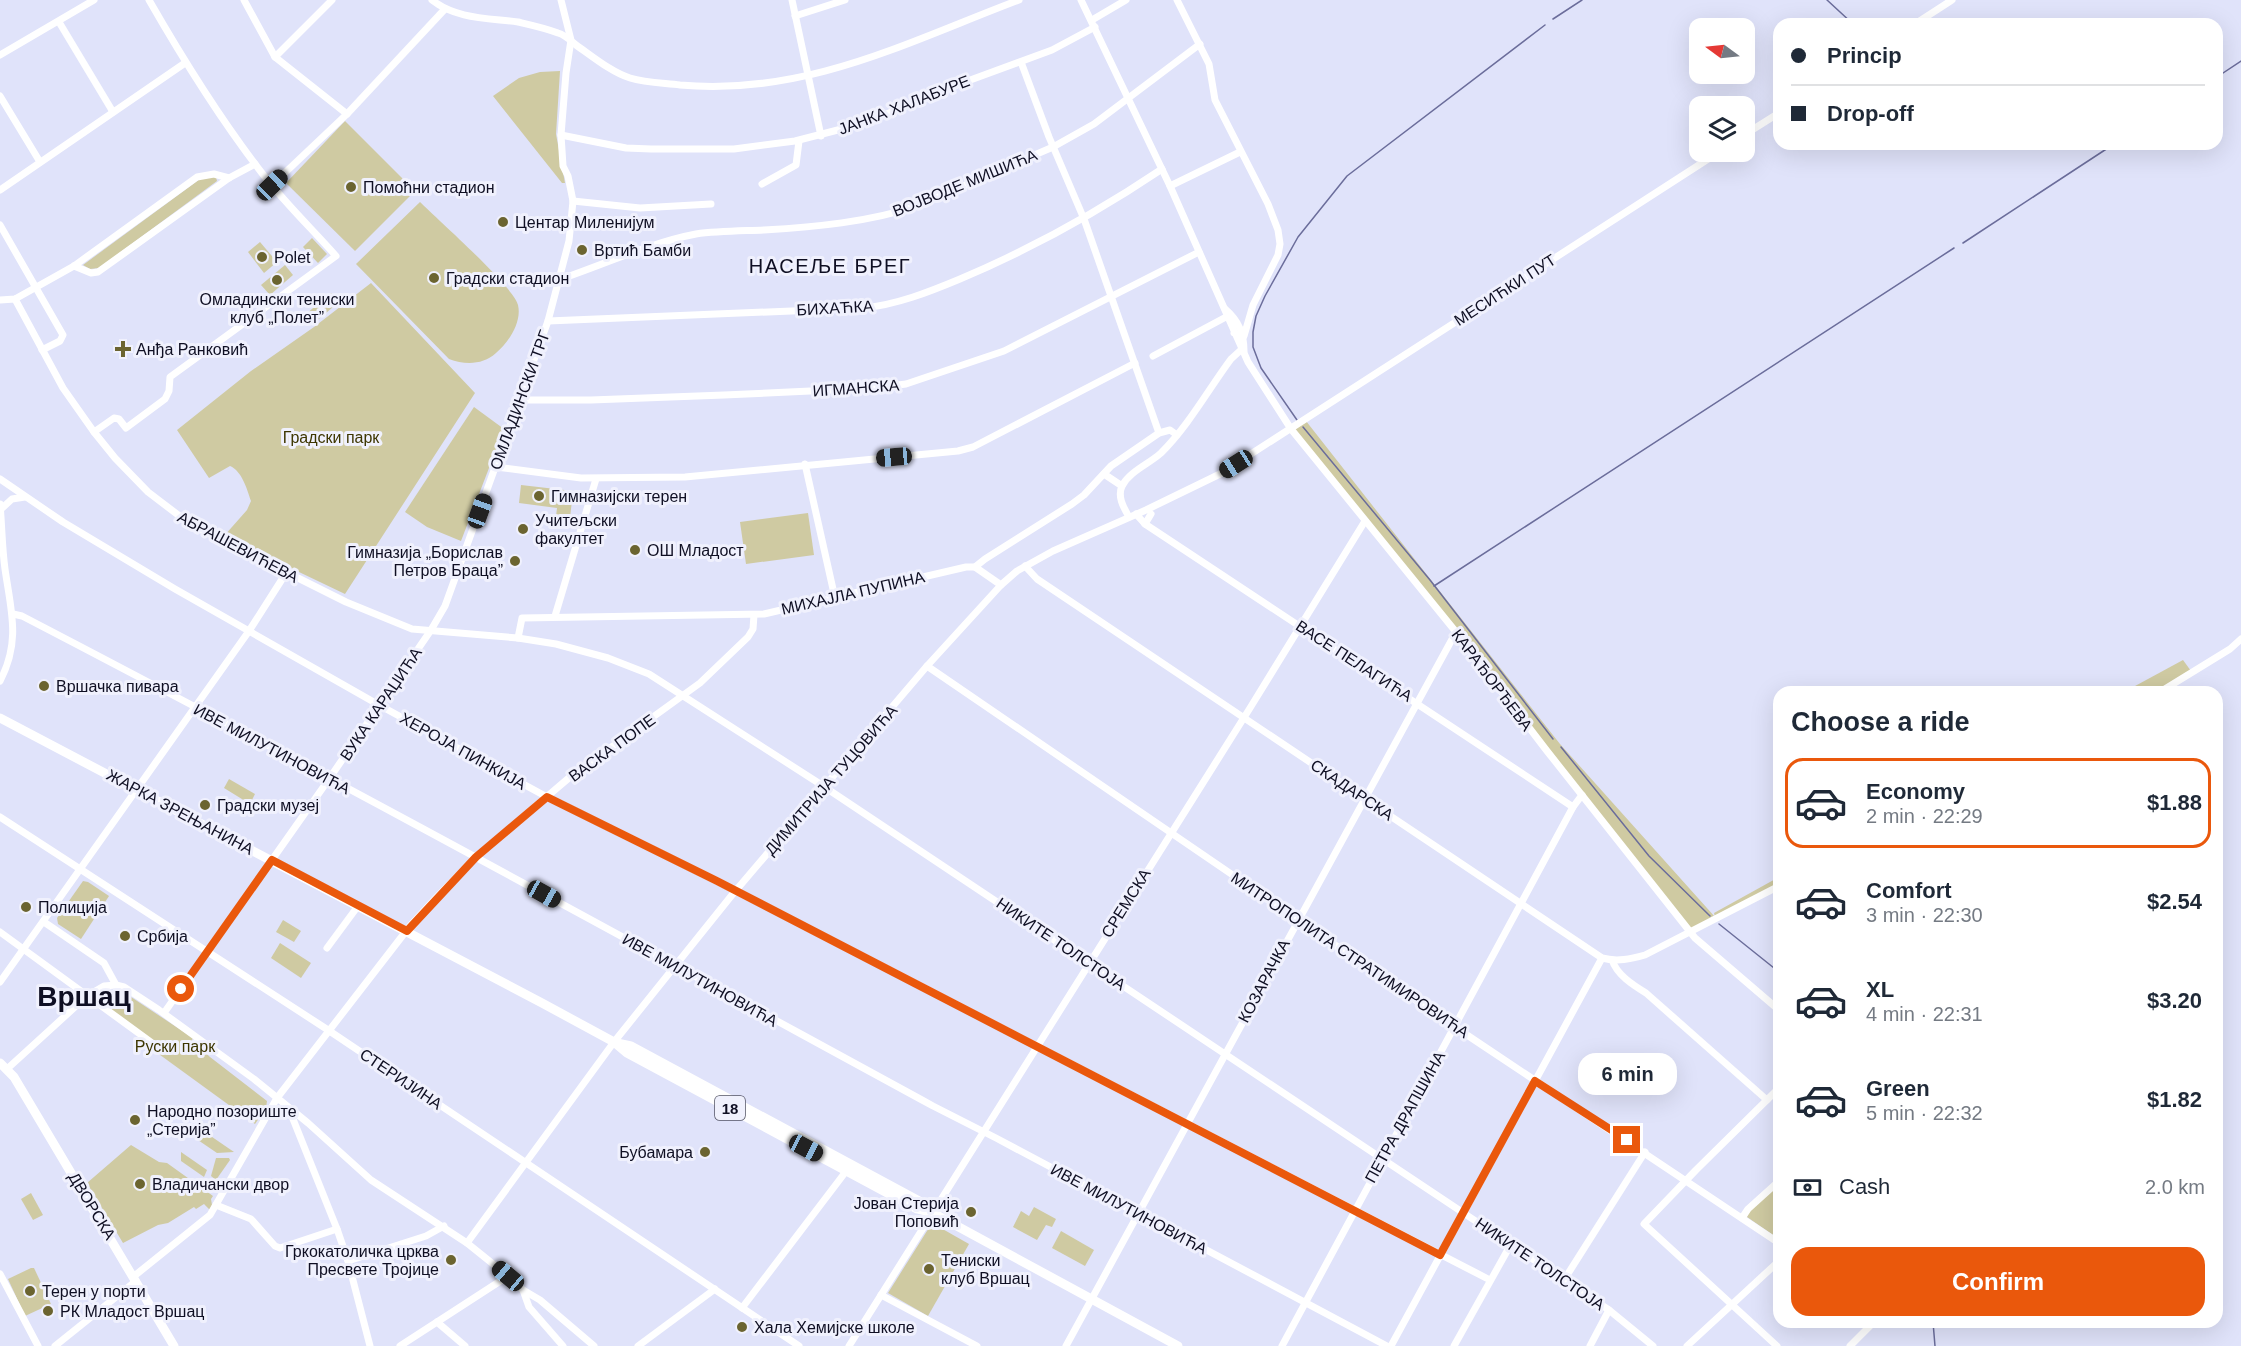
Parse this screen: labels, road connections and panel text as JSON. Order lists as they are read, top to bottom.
{
  "streets": {
    "main road": ["ЖАРКА ЗРЕЊАНИНА", "18", "ДВОРСКА"],
    "street": [
      "ЈАНКА ХАЛАБУРЕ",
      "ВОЈВОДЕ МИШИЋА",
      "МЕСИЋКИ ПУТ",
      "БИХАЋКА",
      "ИГМАНСКА",
      "ОМЛАДИНСКИ ТРГ",
      "АБРАШЕВИЋЕВА",
      "МИХАЈЛА ПУПИНА",
      "ВАСЕ ПЕЛАГИЋА",
      "КАРАЂОРЂЕВА",
      "ВУКА КАРАЏИЋА",
      "ВАСКА ПОПЕ",
      "ИВЕ МИЛУТИНОВИЋА",
      "ХЕРОЈА ПИНКИЈА",
      "ДИМИТРИЈА ТУЦОВИЋА",
      "СКАДАРСКА",
      "СРЕМСКА",
      "НИКИТЕ ТОЛСТОЈА",
      "МИТРОПОЛИТА СТРАТИМИРОВИЋА",
      "КОЗАРАЧКА",
      "СТЕРИЈИНА",
      "ПЕТРА ДРАПШИНА"
    ]
  },
  "crossings": [
    ["ЈАНКА ХАЛАБУРЕ", "ОМЛАДИНСКИ ТРГ"],
    ["ЈАНКА ХАЛАБУРЕ", "КАРАЂОРЂЕВА"],
    ["ВОЈВОДЕ МИШИЋА", "ОМЛАДИНСКИ ТРГ"],
    ["ВОЈВОДЕ МИШИЋА", "КАРАЂОРЂЕВА"],
    ["МЕСИЋКИ ПУТ", "КАРАЂОРЂЕВА"],
    ["МЕСИЋКИ ПУТ", "ДИМИТРИЈА ТУЦОВИЋА"],
    ["БИХАЋКА", "ОМЛАДИНСКИ ТРГ"],
    ["БИХАЋКА", "КАРАЂОРЂЕВА"],
    ["ИГМАНСКА", "ОМЛАДИНСКИ ТРГ"],
    ["ИГМАНСКА", "КАРАЂОРЂЕВА"],
    ["ОМЛАДИНСКИ ТРГ", "АБРАШЕВИЋЕВА"],
    ["ОМЛАДИНСКИ ТРГ", "ВУКА КАРАЏИЋА"],
    ["ОМЛАДИНСКИ ТРГ", "НИКИТЕ ТОЛСТОЈА"],
    ["АБРАШЕВИЋЕВА", "ВУКА КАРАЏИЋА"],
    ["АБРАШЕВИЋЕВА", "НИКИТЕ ТОЛСТОЈА"],
    ["МИХАЈЛА ПУПИНА", "ВАСКА ПОПЕ"],
    ["МИХАЈЛА ПУПИНА", "НИКИТЕ ТОЛСТОЈА"],
    ["ВАСЕ ПЕЛАГИЋА", "ДИМИТРИЈА ТУЦОВИЋА"],
    ["ВАСЕ ПЕЛАГИЋА", "СРЕМСКА"],
    ["ВАСЕ ПЕЛАГИЋА", "КОЗАРАЧКА"],
    ["ВАСЕ ПЕЛАГИЋА", "ПЕТРА ДРАПШИНА"],
    ["КАРАЂОРЂЕВА", "ДИМИТРИЈА ТУЦОВИЋА"],
    ["КАРАЂОРЂЕВА", "СКАДАРСКА"],
    ["КАРАЂОРЂЕВА", "СРЕМСКА"],
    ["КАРАЂОРЂЕВА", "КОЗАРАЧКА"],
    ["КАРАЂОРЂЕВА", "ПЕТРА ДРАПШИНА"],
    ["ВУКА КАРАЏИЋА", "ИВЕ МИЛУТИНОВИЋА"],
    ["ВУКА КАРАЏИЋА", "ХЕРОЈА ПИНКИЈА"],
    ["ВУКА КАРАЏИЋА", "ЖАРКА ЗРЕЊАНИНА"],
    ["ВУКА КАРАЏИЋА", "НИКИТЕ ТОЛСТОЈА"],
    ["ВУКА КАРАЏИЋА", "СТЕРИЈИНА"],
    ["ВАСКА ПОПЕ", "ИВЕ МИЛУТИНОВИЋА"],
    ["ВАСКА ПОПЕ", "ХЕРОЈА ПИНКИЈА"],
    ["ВАСКА ПОПЕ", "ЖАРКА ЗРЕЊАНИНА"],
    ["ВАСКА ПОПЕ", "НИКИТЕ ТОЛСТОЈА"],
    ["ВАСКА ПОПЕ", "СТЕРИЈИНА"],
    ["ВАСКА ПОПЕ", "ДВОРСКА"],
    ["ИВЕ МИЛУТИНОВИЋА", "ДИМИТРИЈА ТУЦОВИЋА"],
    ["ИВЕ МИЛУТИНОВИЋА", "СРЕМСКА"],
    ["ИВЕ МИЛУТИНОВИЋА", "КОЗАРАЧКА"],
    ["ИВЕ МИЛУТИНОВИЋА", "ПЕТРА ДРАПШИНА"],
    ["ХЕРОЈА ПИНКИЈА", "ДИМИТРИЈА ТУЦОВИЋА"],
    ["ХЕРОЈА ПИНКИЈА", "СРЕМСКА"],
    ["ХЕРОЈА ПИНКИЈА", "КОЗАРАЧКА"],
    ["ХЕРОЈА ПИНКИЈА", "ПЕТРА ДРАПШИНА"],
    ["ДИМИТРИЈА ТУЦОВИЋА", "СКАДАРСКА"],
    ["ДИМИТРИЈА ТУЦОВИЋА", "ЖАРКА ЗРЕЊАНИНА"],
    ["ДИМИТРИЈА ТУЦОВИЋА", "НИКИТЕ ТОЛСТОЈА"],
    ["ДИМИТРИЈА ТУЦОВИЋА", "МИТРОПОЛИТА СТРАТИМИРОВИЋА"],
    ["ДИМИТРИЈА ТУЦОВИЋА", "СТЕРИЈИНА"],
    ["СКАДАРСКА", "СРЕМСКА"],
    ["СКАДАРСКА", "КОЗАРАЧКА"],
    ["СКАДАРСКА", "ПЕТРА ДРАПШИНА"],
    ["ЖАРКА ЗРЕЊАНИНА", "СРЕМСКА"],
    ["ЖАРКА ЗРЕЊАНИНА", "КОЗАРАЧКА"],
    ["СРЕМСКА", "НИКИТЕ ТОЛСТОЈА"],
    ["СРЕМСКА", "МИТРОПОЛИТА СТРАТИМИРОВИЋА"],
    ["НИКИТЕ ТОЛСТОЈА", "КОЗАРАЧКА"],
    ["НИКИТЕ ТОЛСТОЈА", "ПЕТРА ДРАПШИНА"],
    ["МИТРОПОЛИТА СТРАТИМИРОВИЋА", "КОЗАРАЧКА"],
    ["МИТРОПОЛИТА СТРАТИМИРОВИЋА", "ПЕТРА ДРАПШИНА"]
  ],
  "districts": ["НАСЕЉЕ БРЕГ", "Вршац"],
  "parks": ["Градски парк", "Руски парк"],
  "places": {
    "other": [
      "Помоћни стадион",
      "Центар Миленијум",
      "Вртић Бамби",
      "Polet",
      "Градски стадион",
      "Омладински тениски клуб „Полет”",
      "Гимназијски терен",
      "Учитељски факултет",
      "ОШ Младост",
      "Гимназија „Борислав Петров Браца”",
      "Вршачка пивара",
      "Градски музеј",
      "Полицијa",
      "Србија",
      "Народно позориште „Стерија”",
      "Бубамара",
      "Владичански двор",
      "Јован Стерија Поповић",
      "Гркокатоличка црква Пресвете Тројице",
      "Тениски клуб Вршац",
      "Терен у порти",
      "РК Младост Вршац",
      "Хала Хемијске школе"
    ],
    "health": ["Анђа Ранковић"]
  },
  "north": "left",
  "page": {
    "banner": ["Princip", "Drop-off"],
    "heading": "Choose a ride",
    "list": [
      {
        "name": "Economy",
        "note": "2 min · 22:29",
        "value": "$1.88"
      },
      {
        "name": "Comfort",
        "note": "3 min · 22:30",
        "value": "$2.54"
      },
      {
        "name": "XL",
        "note": "4 min · 22:31",
        "value": "$3.20"
      },
      {
        "name": "Green",
        "note": "5 min · 22:32",
        "value": "$1.82"
      }
    ],
    "bubble": "6 min",
    "pay": ["Cash", "2.0 km"],
    "buttons": "Confirm"
  }
}
